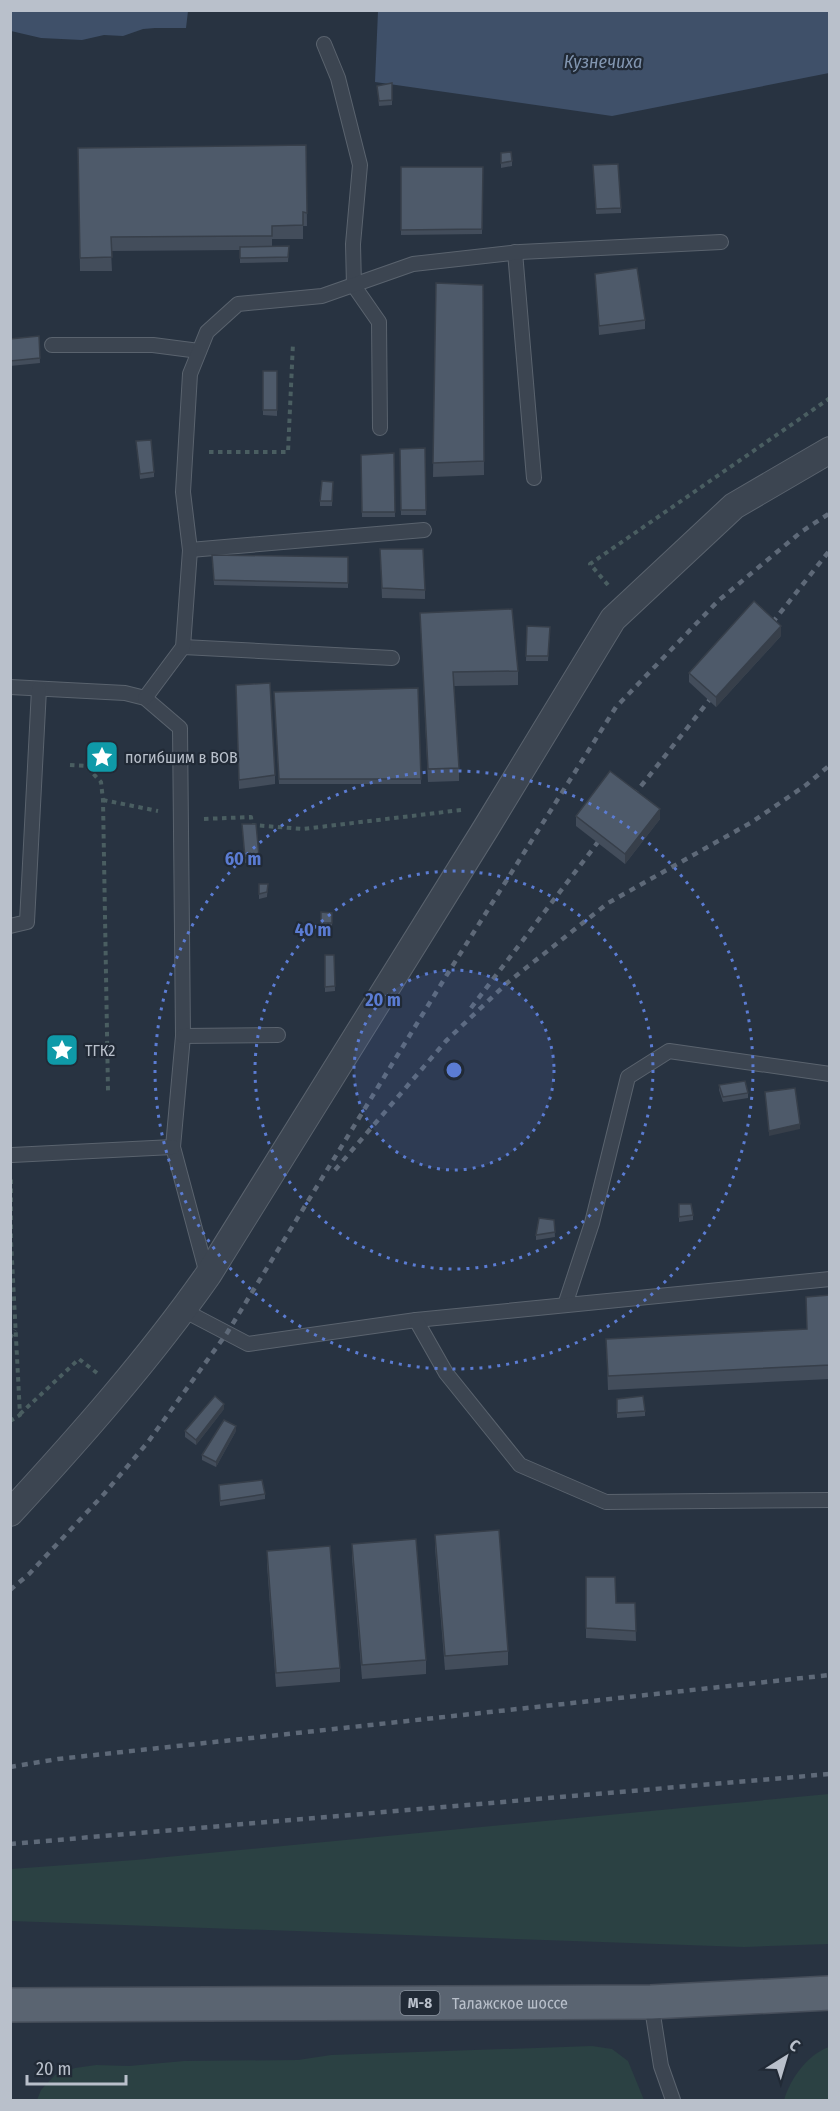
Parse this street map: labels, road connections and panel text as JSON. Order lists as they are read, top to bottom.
{
  "streets": {
    "main road": ["Талажское шоссе", "М-8"]
  },
  "water": ["Кузнечиха"],
  "places": {
    "place": ["погибшим в ВОВ", "ТГК2"]
  },
  "scale_bar": "20 m",
  "north": "top right",
  "rings": ["60 m", "40 m", "20 m"]
}
